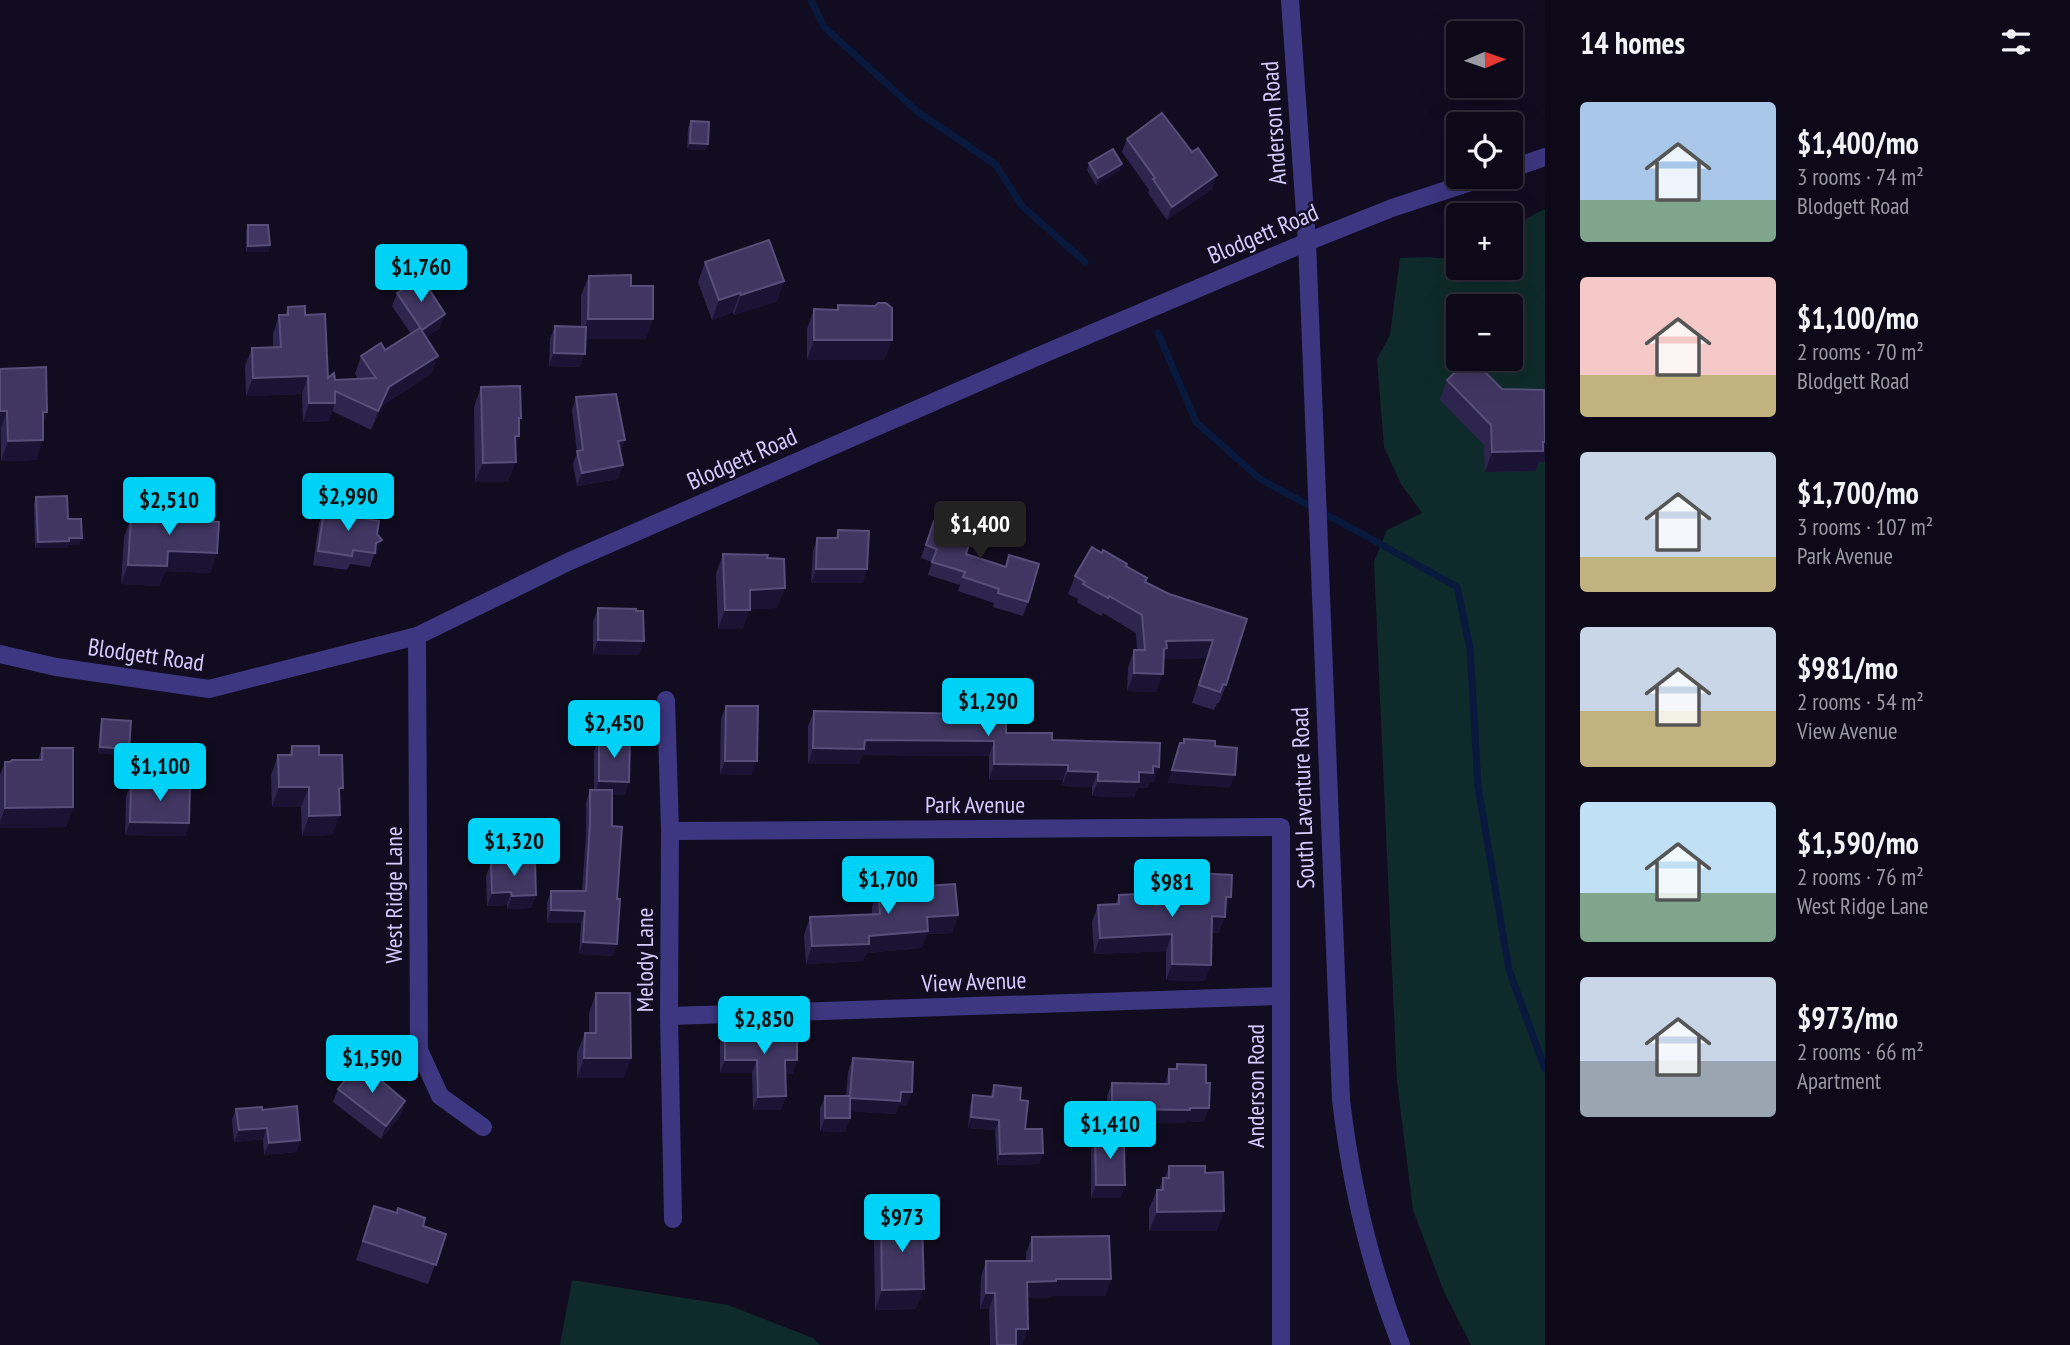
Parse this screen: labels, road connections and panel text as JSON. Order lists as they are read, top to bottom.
{
  "streets": {
    "street": [
      "Anderson Road",
      "Blodgett Road",
      "South Laventure Road",
      "Park Avenue",
      "West Ridge Lane",
      "Melody Lane",
      "View Avenue"
    ]
  },
  "crossings": [
    ["Anderson Road", "Blodgett Road"],
    ["Anderson Road", "South Laventure Road"],
    ["Anderson Road", "Park Avenue"],
    ["Anderson Road", "View Avenue"],
    ["Blodgett Road", "South Laventure Road"],
    ["Blodgett Road", "West Ridge Lane"],
    ["Park Avenue", "Melody Lane"],
    ["Melody Lane", "View Avenue"]
  ],
  "north": "right",
  "page": {
    "heading": "14 homes",
    "map_buttons": ["+", "−"],
    "list": [
      {
        "name": "$1,400/mo",
        "note": "3 rooms · 74 m² · Blodgett Road"
      },
      {
        "name": "$1,100/mo",
        "note": "2 rooms · 70 m² · Blodgett Road"
      },
      {
        "name": "$1,700/mo",
        "note": "3 rooms · 107 m² · Park Avenue"
      },
      {
        "name": "$981/mo",
        "note": "2 rooms · 54 m² · View Avenue"
      },
      {
        "name": "$1,590/mo",
        "note": "2 rooms · 76 m² · West Ridge Lane"
      },
      {
        "name": "$973/mo",
        "note": "2 rooms · 66 m² · Apartment"
      }
    ],
    "price": [
      "$1,760",
      "$2,990",
      "$2,510",
      "$1,400",
      "$1,290",
      "$2,450",
      "$1,100",
      "$1,320",
      "$1,700",
      "$981",
      "$2,850",
      "$1,590",
      "$1,410",
      "$973"
    ]
  }
}
